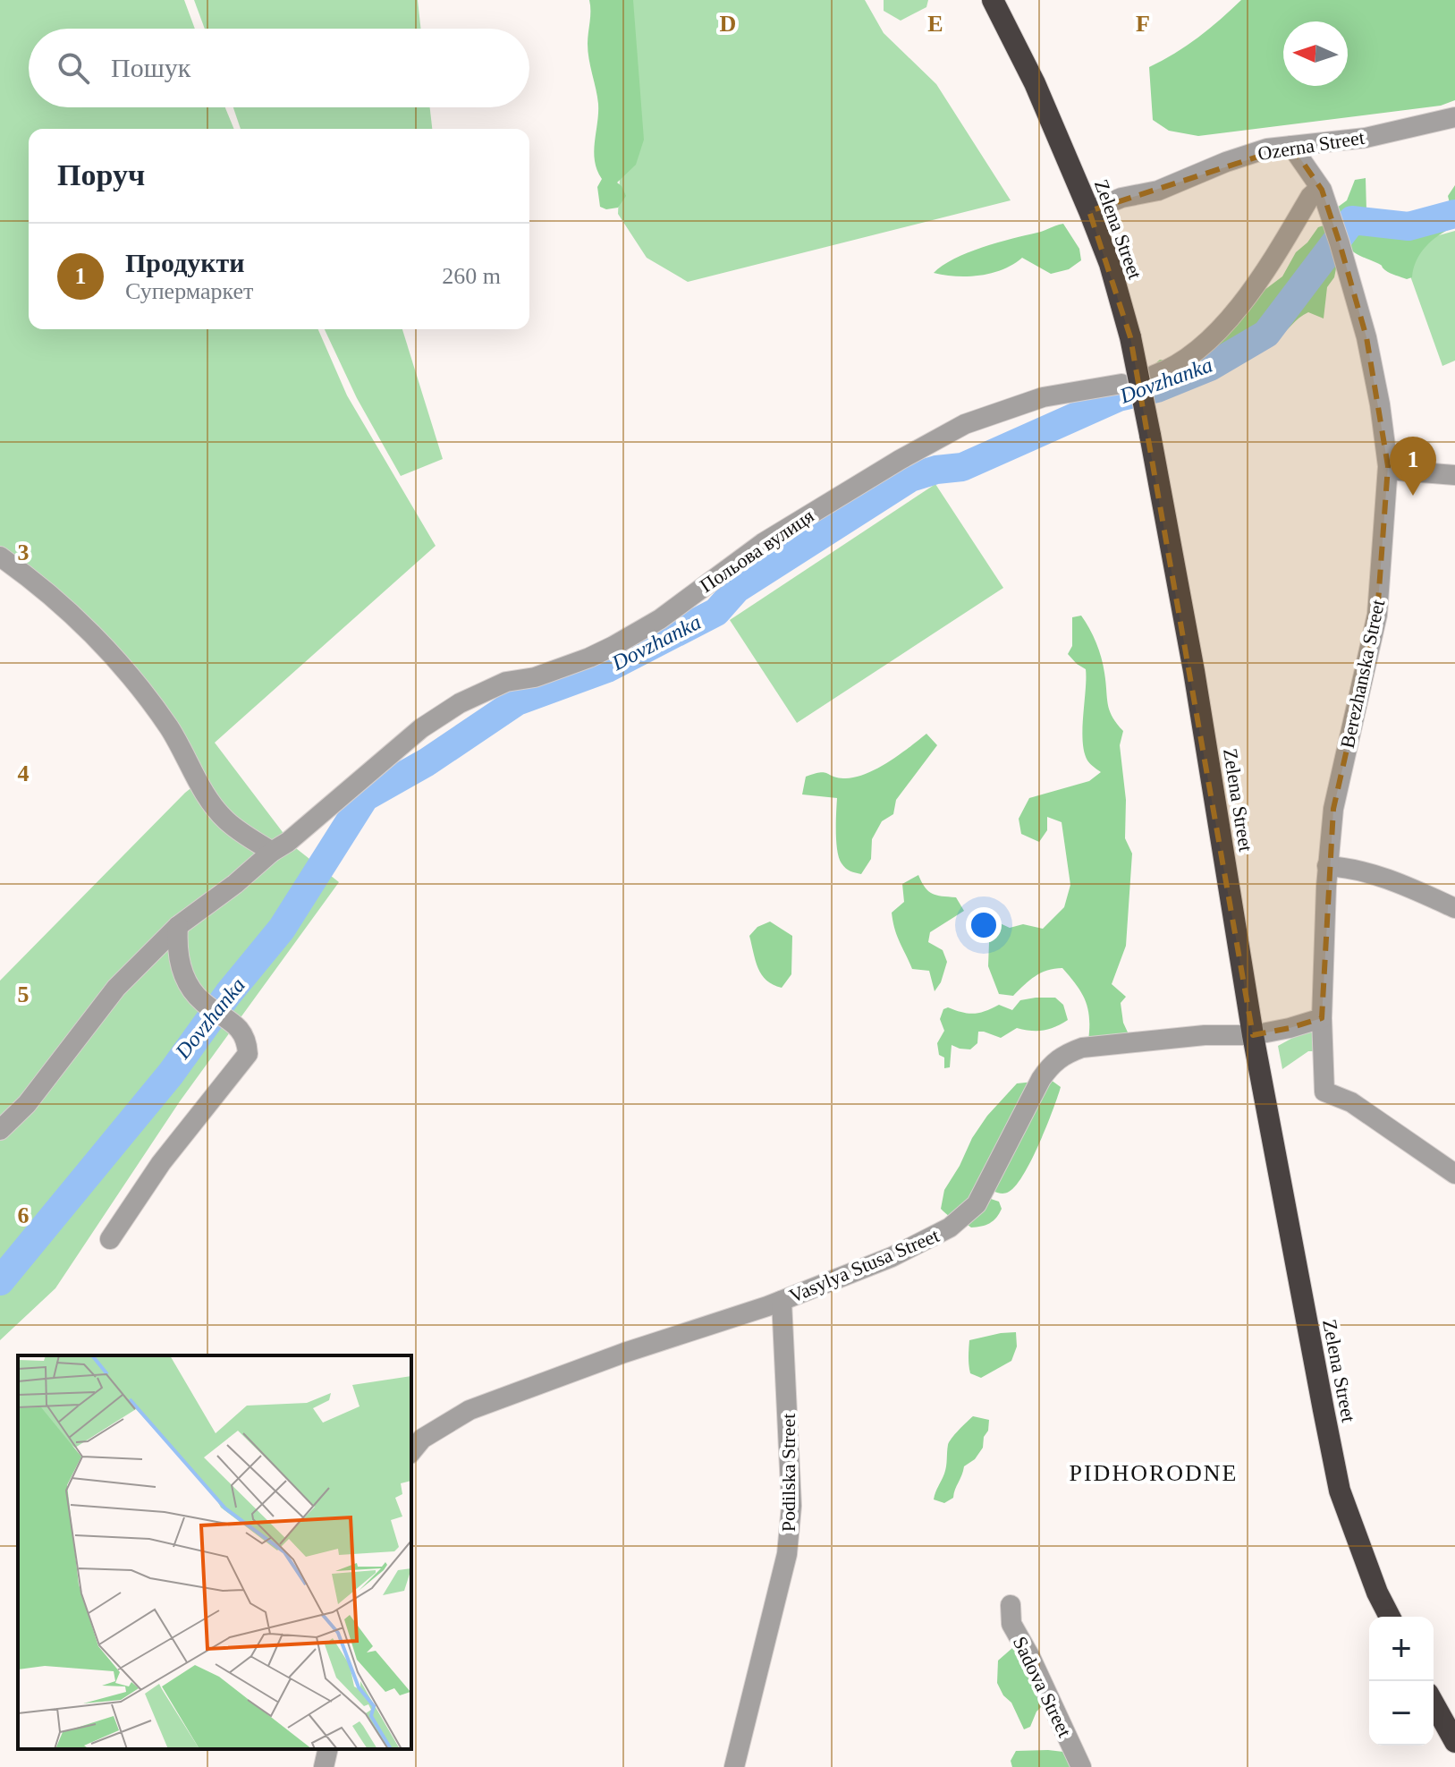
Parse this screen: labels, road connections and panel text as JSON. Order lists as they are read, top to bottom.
{
  "streets": {
    "highway": ["Zelena Street"],
    "street": [
      "Ozerna Street",
      "Польова вулиця",
      "Berezhanska Street",
      "Vasylya Stusa Street",
      "Podilska Street",
      "Sadova Street"
    ]
  },
  "crossings": [
    ["Ozerna Street", "Zelena Street"],
    ["Ozerna Street", "Berezhanska Street"],
    ["Zelena Street", "Vasylya Stusa Street"],
    ["Vasylya Stusa Street", "Podilska Street"]
  ],
  "districts": ["PIDHORODNE"],
  "water": ["Dovzhanka"],
  "north": "left",
  "page": {
    "search": "Пошук",
    "heading": "Поруч",
    "list": [
      {
        "mark": "1",
        "name": "Продукти",
        "note": "Супермаркет",
        "value": "260 m"
      }
    ],
    "pins": "1",
    "map_buttons": ["+", "−"]
  },
  "grid": {
    "columns": ["D", "E", "F"],
    "rows": [
      "3",
      "4",
      "5",
      "6"
    ]
  }
}
